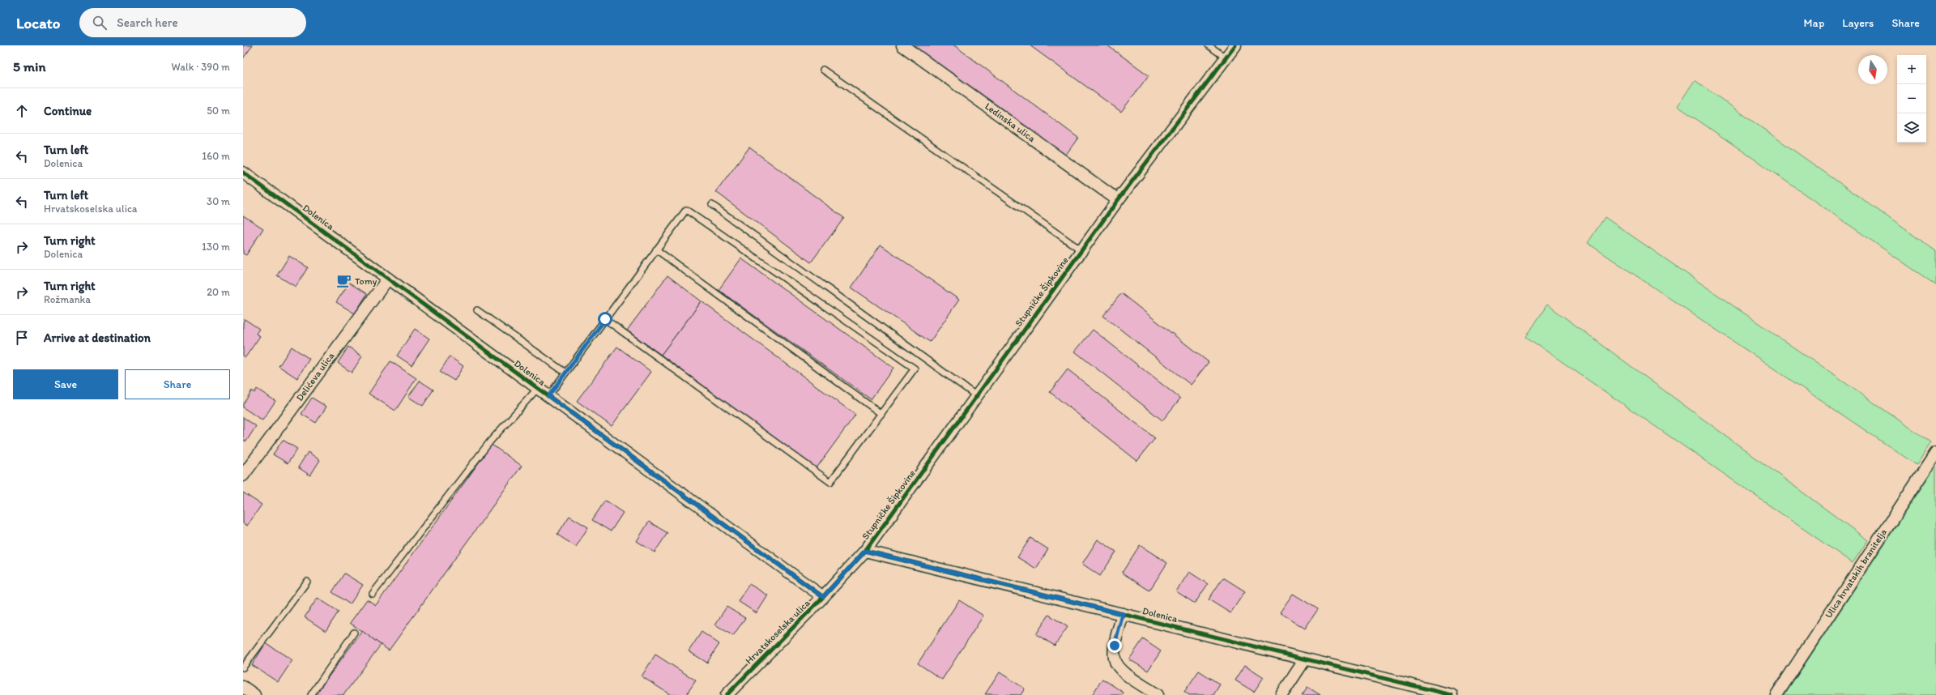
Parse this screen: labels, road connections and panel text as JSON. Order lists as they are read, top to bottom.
{
  "streets": {
    "street": [
      "Ledinska ulica",
      "Dolenica",
      "Stupničke Šipkovine",
      "Delićeva ulica",
      "Ulica hrvatskih branitelja",
      "Hrvatskoselska ulica"
    ]
  },
  "crossings": [
    ["Ledinska ulica", "Stupničke Šipkovine"],
    ["Dolenica", "Stupničke Šipkovine"],
    ["Dolenica", "Delićeva ulica"],
    ["Dolenica", "Hrvatskoselska ulica"],
    ["Stupničke Šipkovine", "Hrvatskoselska ulica"]
  ],
  "places": {
    "cafe": ["Tomy"]
  },
  "north": "bottom",
  "page": {
    "header": "Locato",
    "search": "Search here",
    "nav": ["Map", "Layers", "Share"],
    "heading": ["5 min", "Walk · 390 m"],
    "map_buttons": ["+", "−"],
    "list": [
      ["Continue", "50 m"],
      ["Turn left", "Dolenica", "160 m"],
      ["Turn left", "Hrvatskoselska ulica", "30 m"],
      ["Turn right", "Dolenica", "130 m"],
      ["Turn right", "Rožmanka", "20 m"],
      "Arrive at destination"
    ],
    "buttons": ["Save", "Share"]
  }
}
